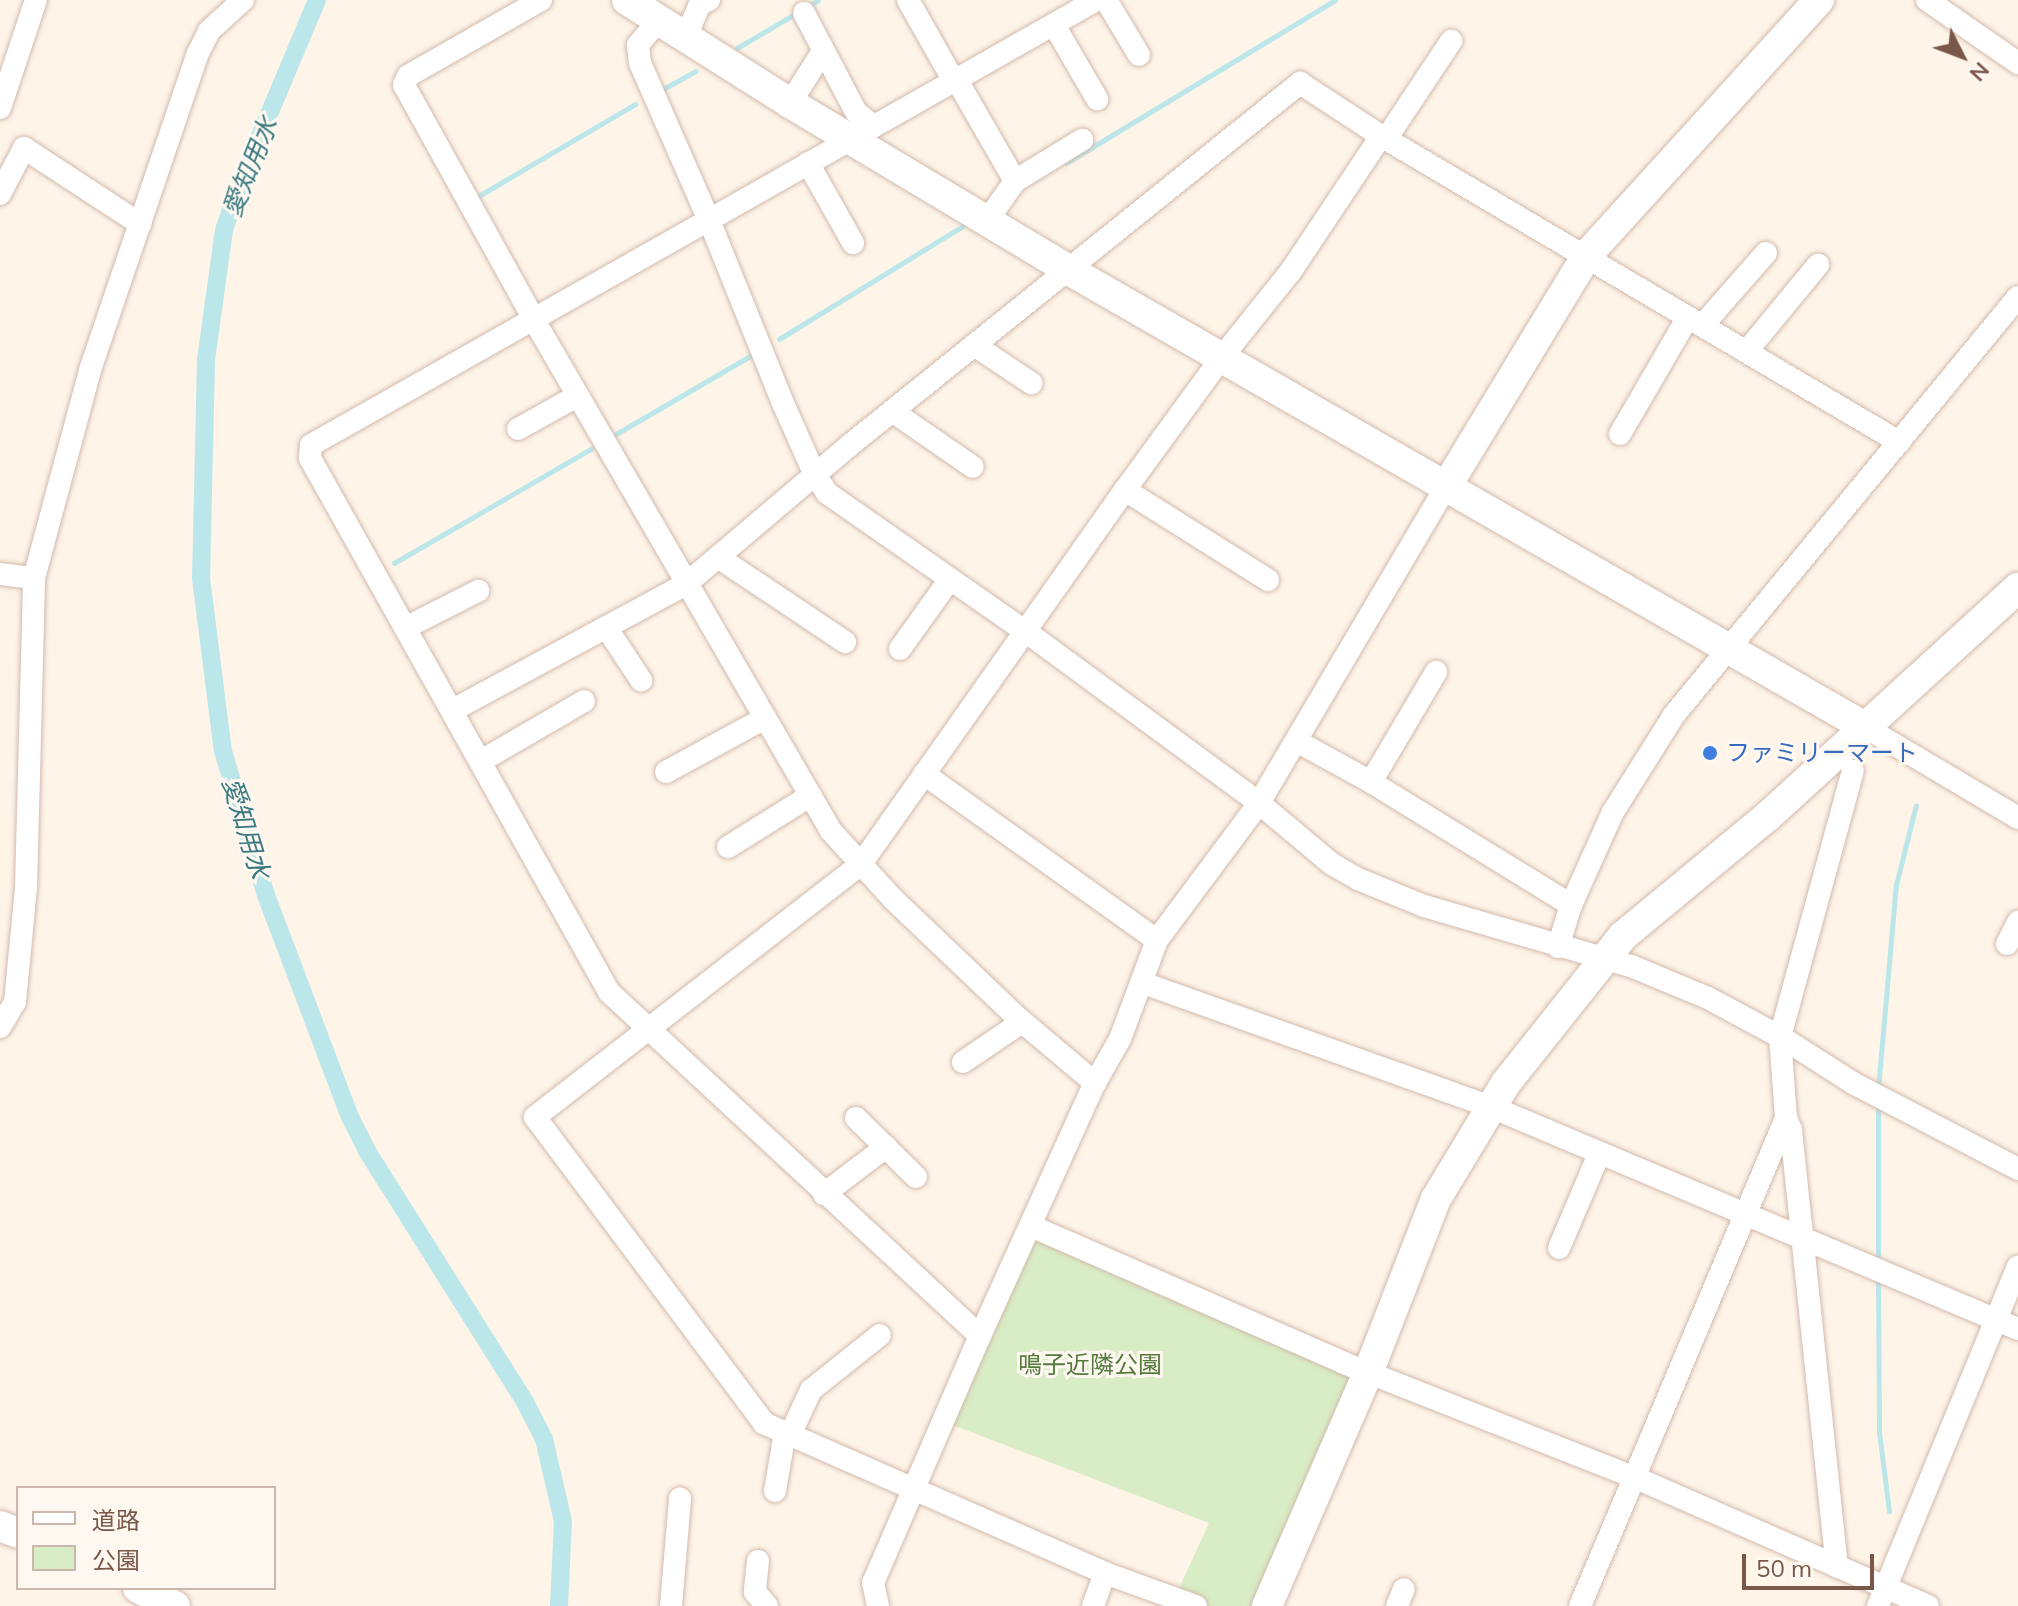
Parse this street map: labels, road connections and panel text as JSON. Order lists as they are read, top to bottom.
{
  "water": ["愛知用水"],
  "parks": ["鳴子近隣公園"],
  "places": ["ファミリーマート"],
  "legend": ["道路", "公園"],
  "scale_bar": "50 m",
  "north": "bottom right"
}
